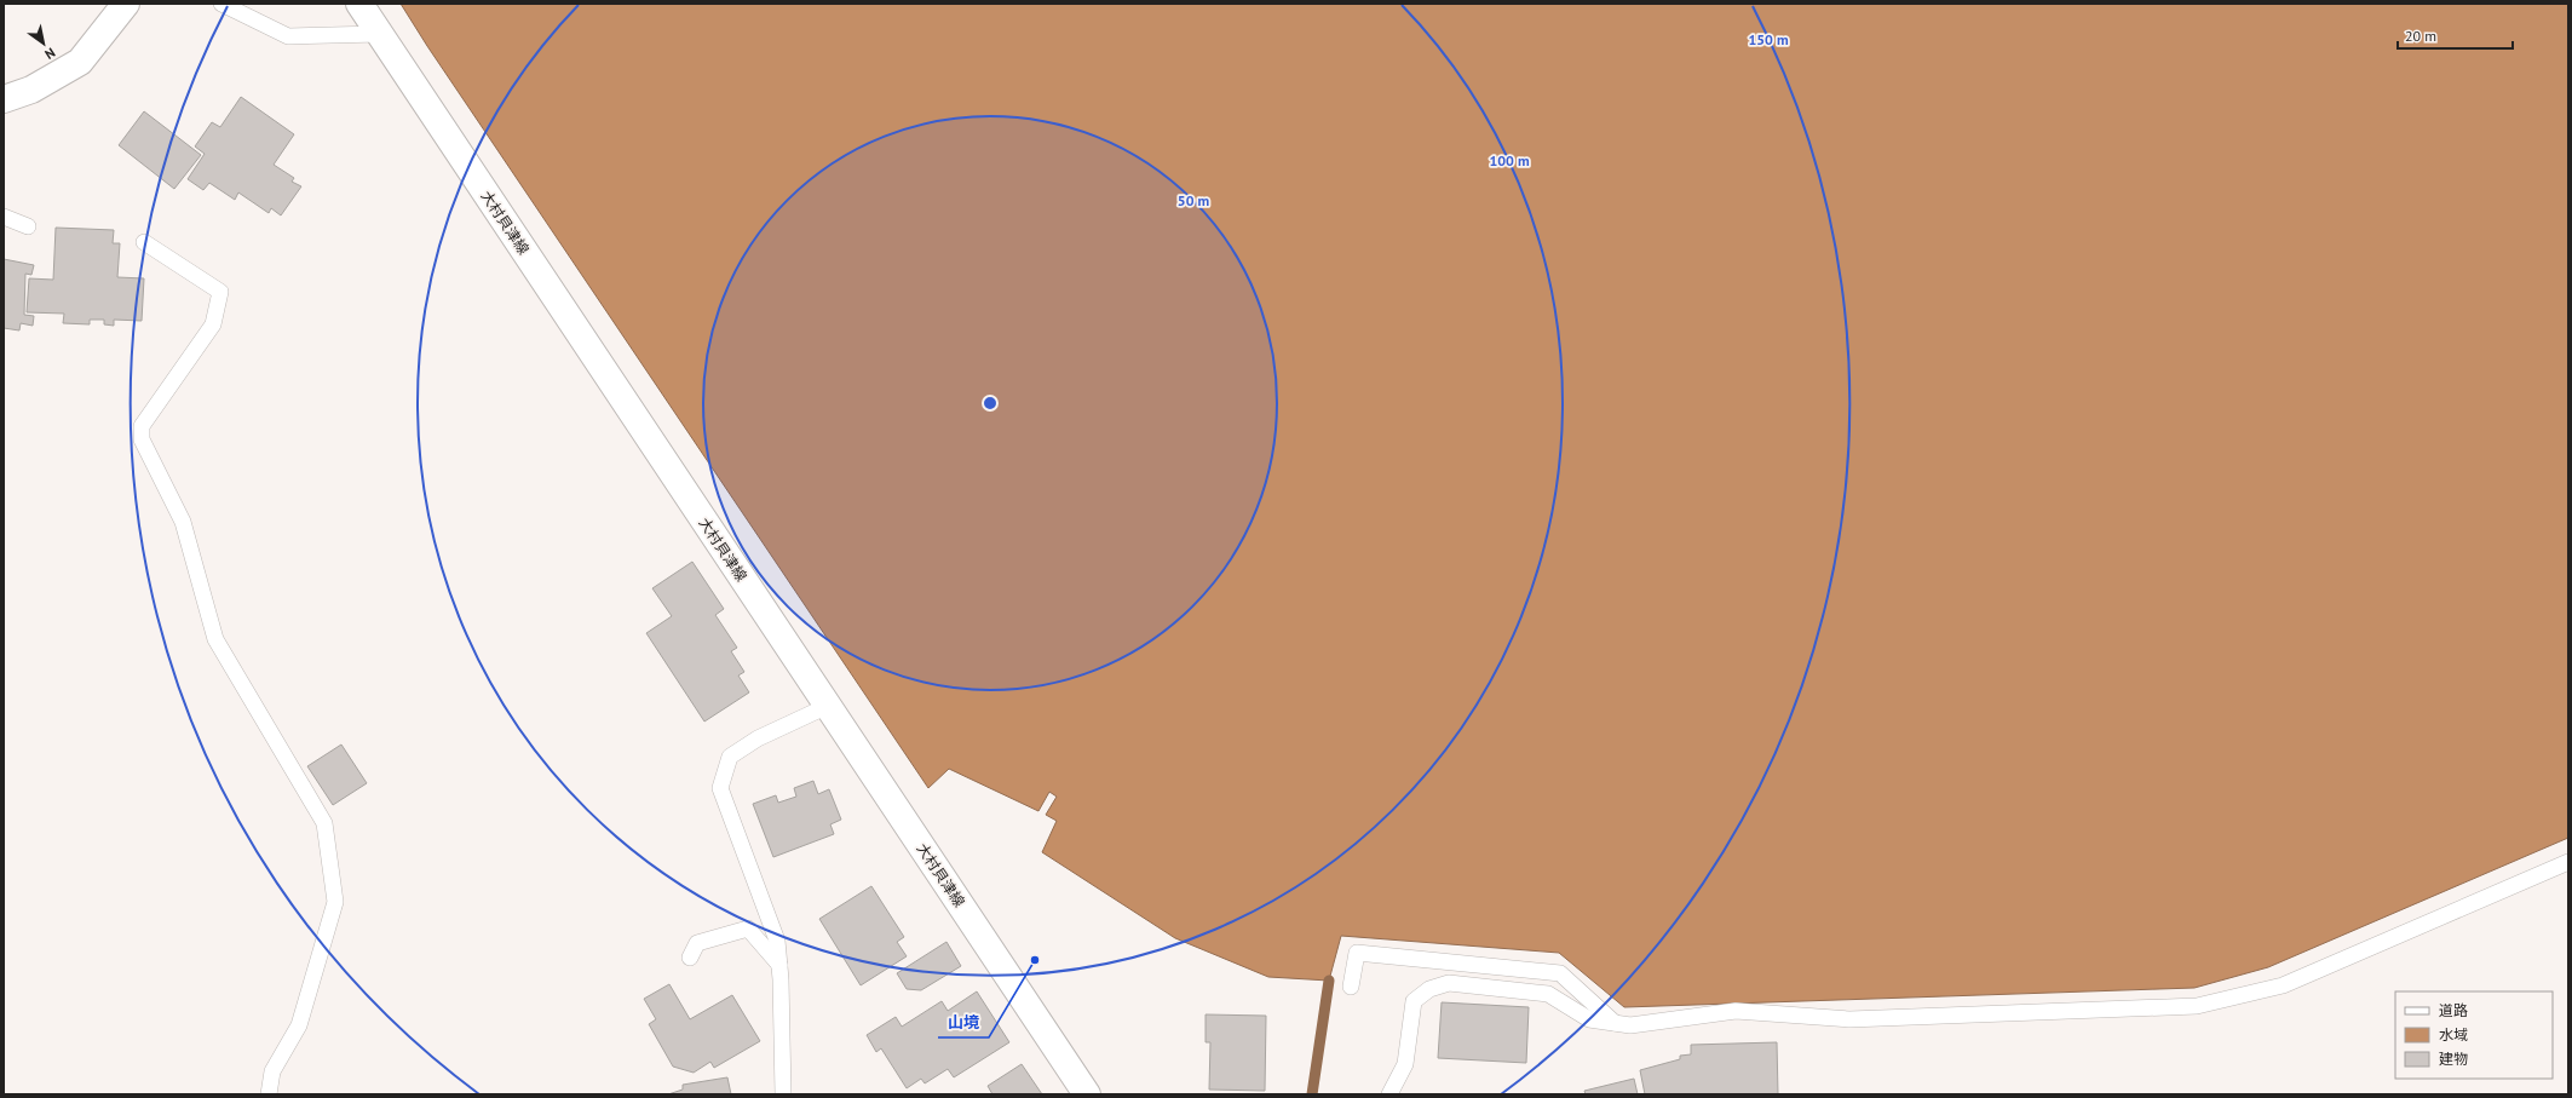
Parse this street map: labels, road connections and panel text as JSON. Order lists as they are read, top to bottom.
{
  "streets": {
    "main road": ["大村貝津線"]
  },
  "places": ["山境"],
  "legend": ["道路", "水域", "建物"],
  "scale_bar": "20 m",
  "north": "bottom right",
  "rings": ["150 m", "100 m", "50 m"]
}
